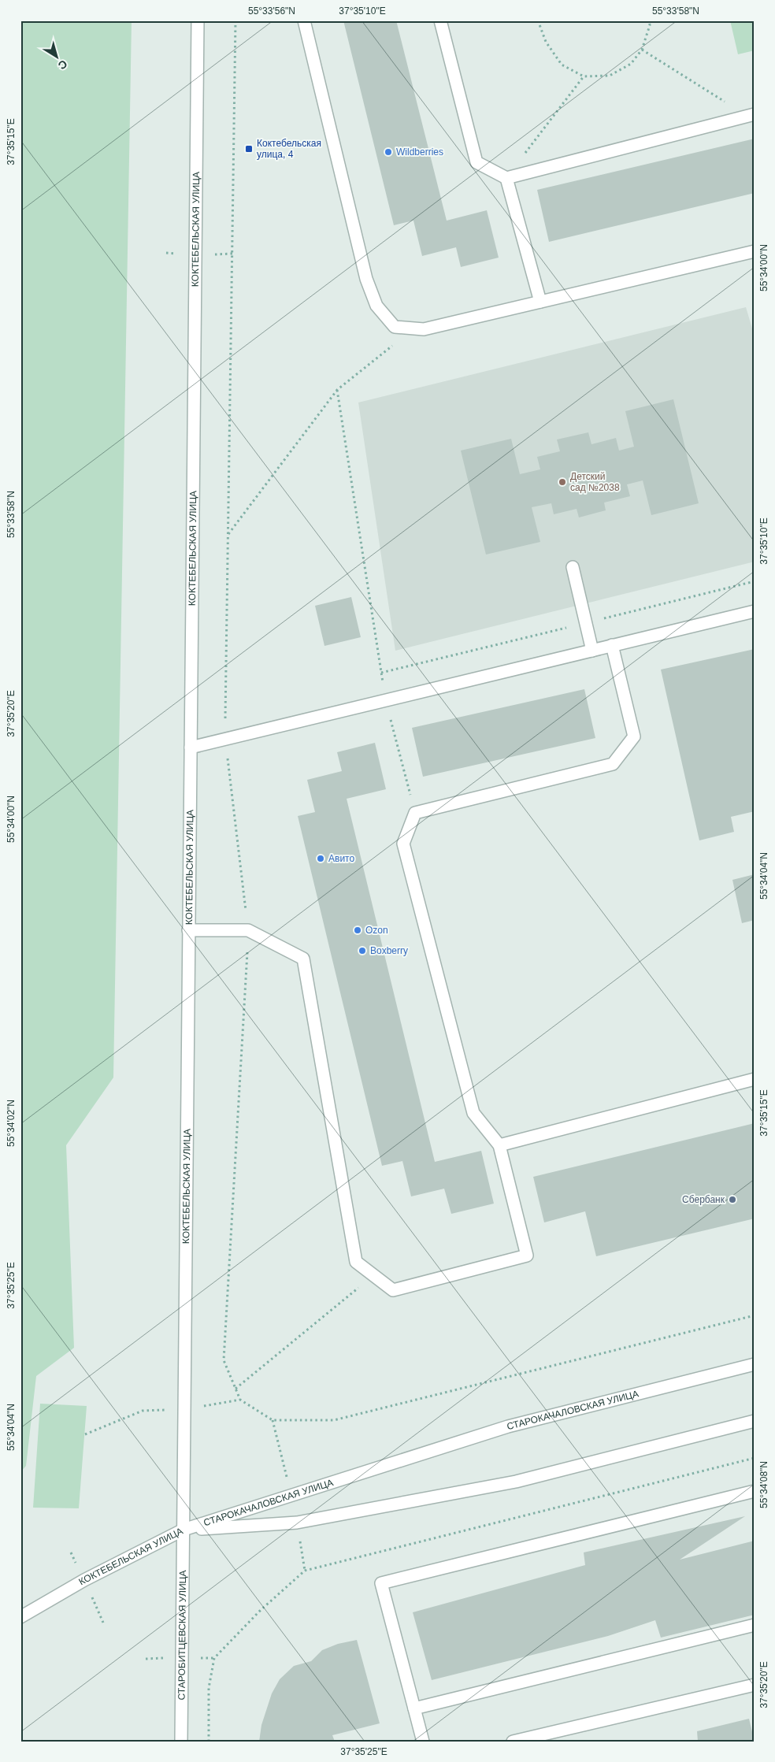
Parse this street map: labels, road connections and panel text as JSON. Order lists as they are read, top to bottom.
{
  "streets": {
    "street": ["КОКТЕБЕЛЬСКАЯ УЛИЦА", "СТАРОКАЧАЛОВСКАЯ УЛИЦА", "СТАРОБИТЦЕВСКАЯ УЛИЦА"]
  },
  "crossings": [
    ["КОКТЕБЕЛЬСКАЯ УЛИЦА", "СТАРОКАЧАЛОВСКАЯ УЛИЦА"],
    ["КОКТЕБЕЛЬСКАЯ УЛИЦА", "СТАРОБИТЦЕВСКАЯ УЛИЦА"],
    ["СТАРОКАЧАЛОВСКАЯ УЛИЦА", "СТАРОБИТЦЕВСКАЯ УЛИЦА"]
  ],
  "places": {
    "transit": ["Коктебельская улица, 4"],
    "other": [
      "Wildberries",
      "Детский сад №2038",
      "Авито",
      "Ozon",
      "Boxberry",
      "Сбербанк"
    ]
  },
  "north": "bottom right",
  "coordinates": [
    "55°33'56\"N",
    "37°35'10\"E",
    "55°33'58\"N",
    "37°35'15\"E",
    "55°34'00\"N",
    "37°35'20\"E",
    "55°34'04\"N",
    "55°34'02\"N",
    "37°35'25\"E",
    "55°34'08\"N"
  ]
}
